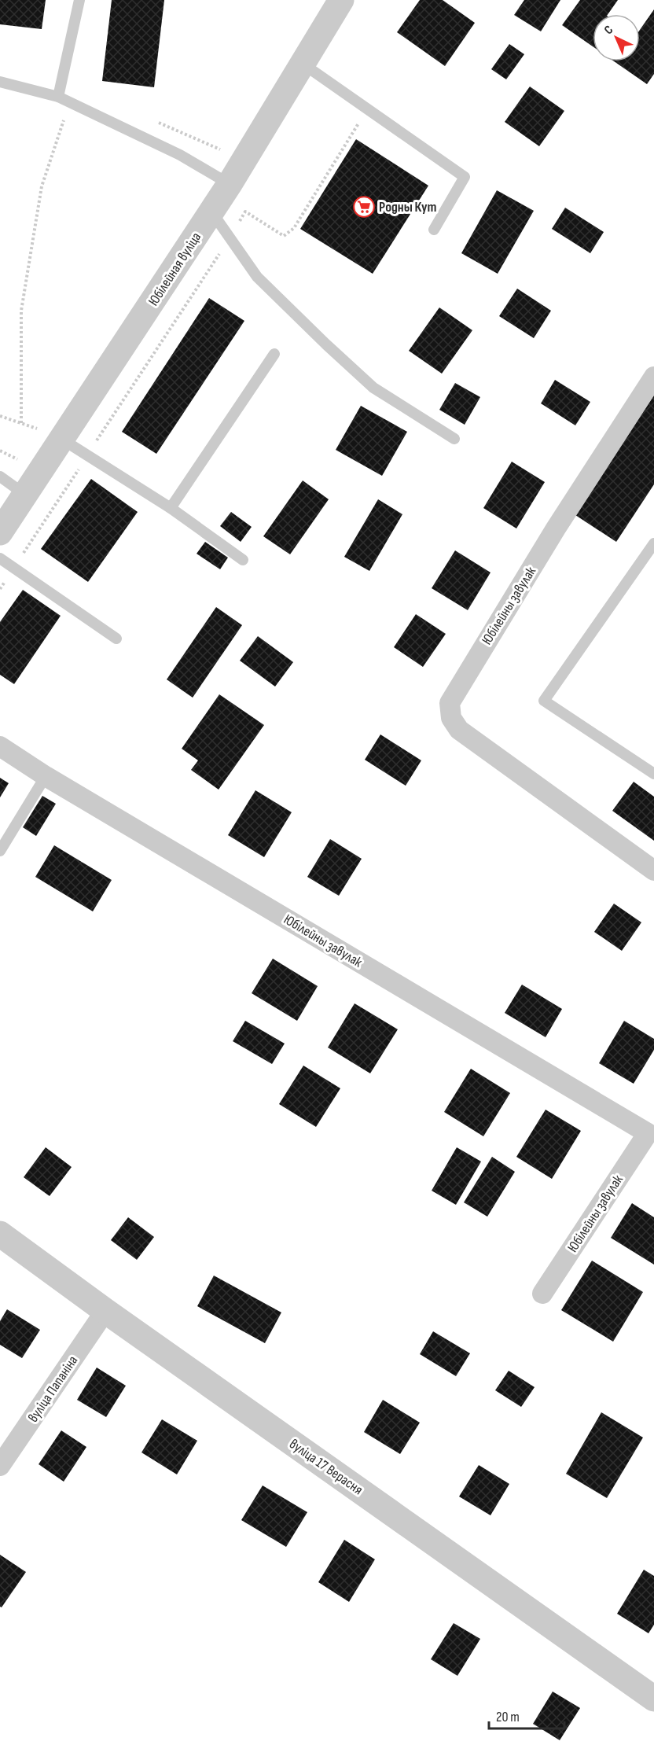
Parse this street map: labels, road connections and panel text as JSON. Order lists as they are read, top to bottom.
{
  "streets": {
    "street": [
      "Юбілейная вуліца",
      "Юбілейны завулак",
      "вуліца Папаніна",
      "вуліца 17 Верасня"
    ]
  },
  "crossings": [
    ["вуліца Папаніна", "вуліца 17 Верасня"]
  ],
  "places": {
    "supermarket": ["Родны Кут"]
  },
  "scale_bar": "20 m",
  "north": "top left"
}
